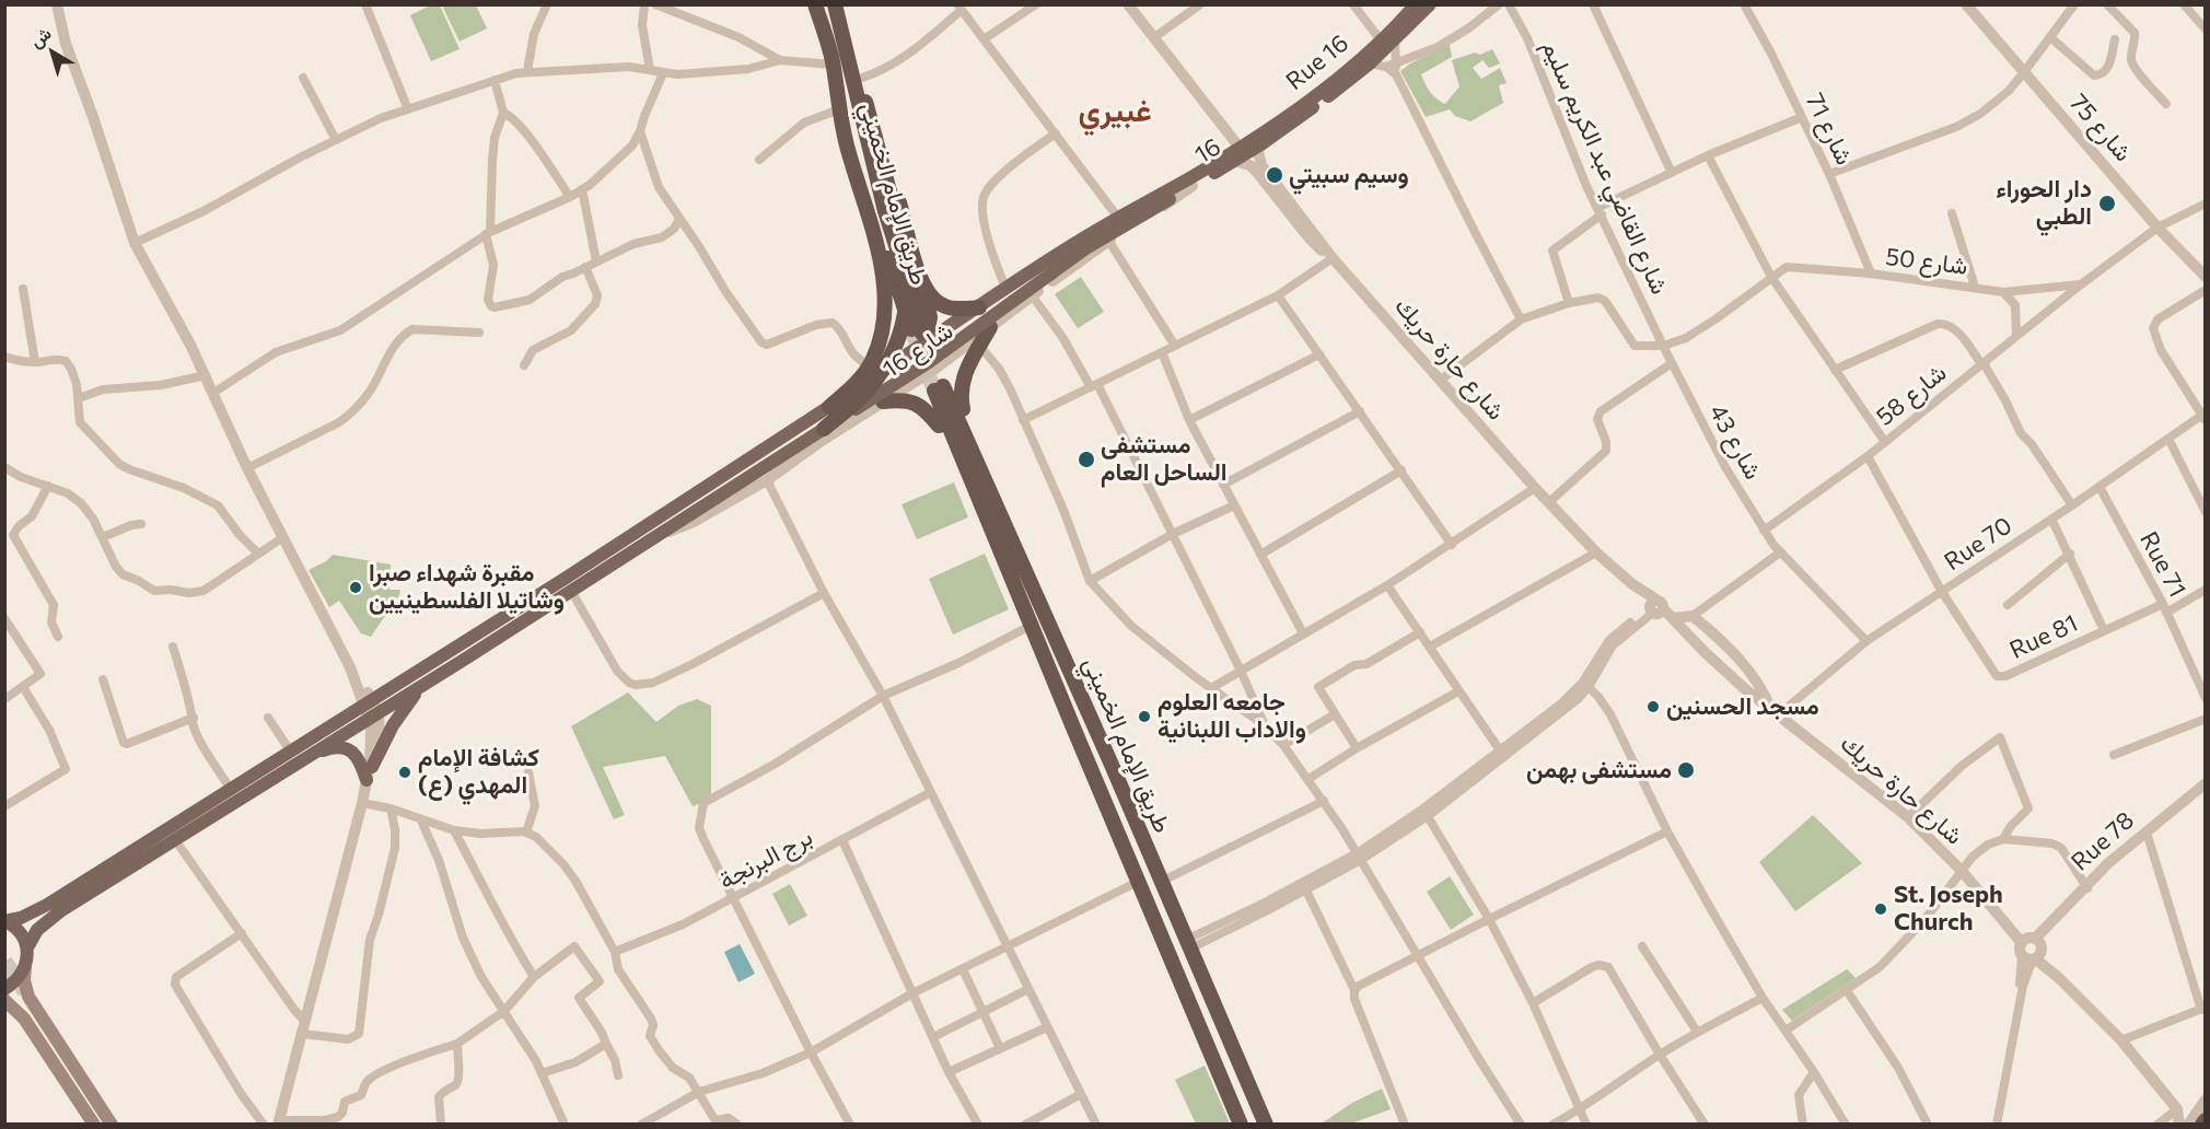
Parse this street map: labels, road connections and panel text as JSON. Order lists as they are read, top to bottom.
{
  "streets": {
    "highway": ["طريق الإمام الخميني"],
    "main road": ["Rue 16", "16", "شارع 16"],
    "street": [
      "شارع 75",
      "شارع 71",
      "شارع القاضي عبد الكريم سليم",
      "شارع 50",
      "شارع حارة حريك",
      "شارع 58",
      "شارع 43",
      "Rue 70",
      "Rue 71",
      "Rue 81",
      "Rue 78",
      "برج البرنجة"
    ]
  },
  "crossings": [
    ["Rue 16", "16"],
    ["Rue 16", "شارع 16"],
    ["شارع 75", "شارع 58"],
    ["شارع 71", "شارع 50"],
    ["16", "شارع 16"],
    ["شارع القاضي عبد الكريم سليم", "شارع 43"],
    ["شارع 50", "شارع 58"],
    ["شارع حارة حريك", "Rue 70"],
    ["شارع 58", "شارع 43"],
    ["شارع 43", "Rue 70"],
    ["Rue 70", "Rue 71"],
    ["Rue 70", "Rue 81"],
    ["Rue 71", "Rue 81"]
  ],
  "districts": ["غبيري"],
  "places": [
    "وسيم سبيتي",
    "دار الحوراء الطبي",
    "مستشفى الساحل العام",
    "مقبرة شهداء صبرا وشاتيلا الفلسطينيين",
    "مسجد الحسنين",
    "جامعه العلوم والاداب اللبنانية",
    "مستشفى بهمن",
    "كشافة الإمام المهدي (ع)",
    "St. Joseph Church"
  ],
  "north": "top left"
}
